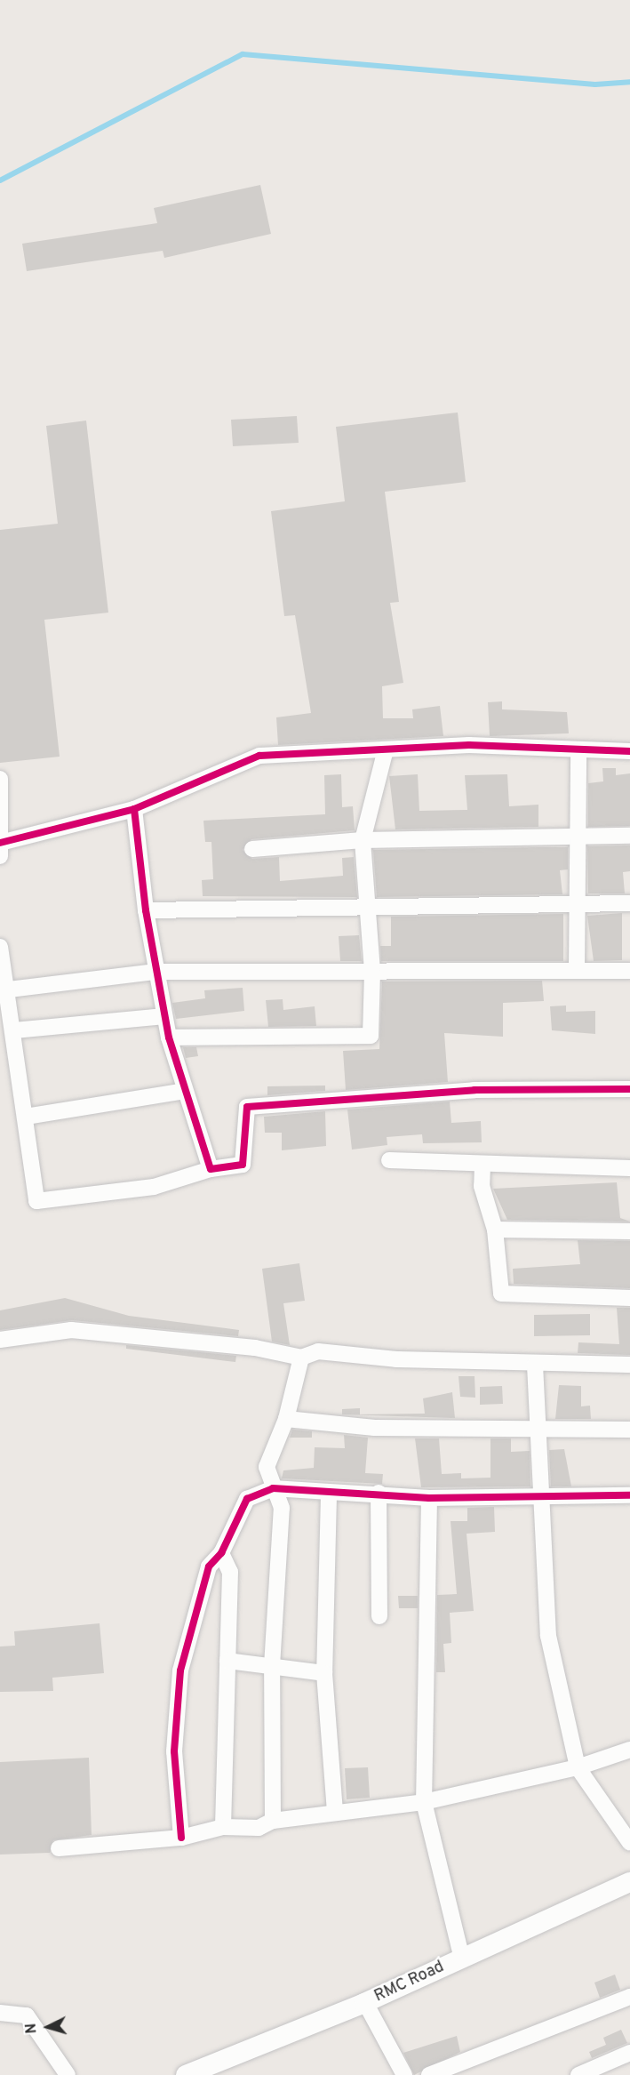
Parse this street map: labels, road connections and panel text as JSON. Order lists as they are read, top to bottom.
{
  "streets": {
    "street": ["RMC Road"]
  },
  "north": "left"
}
